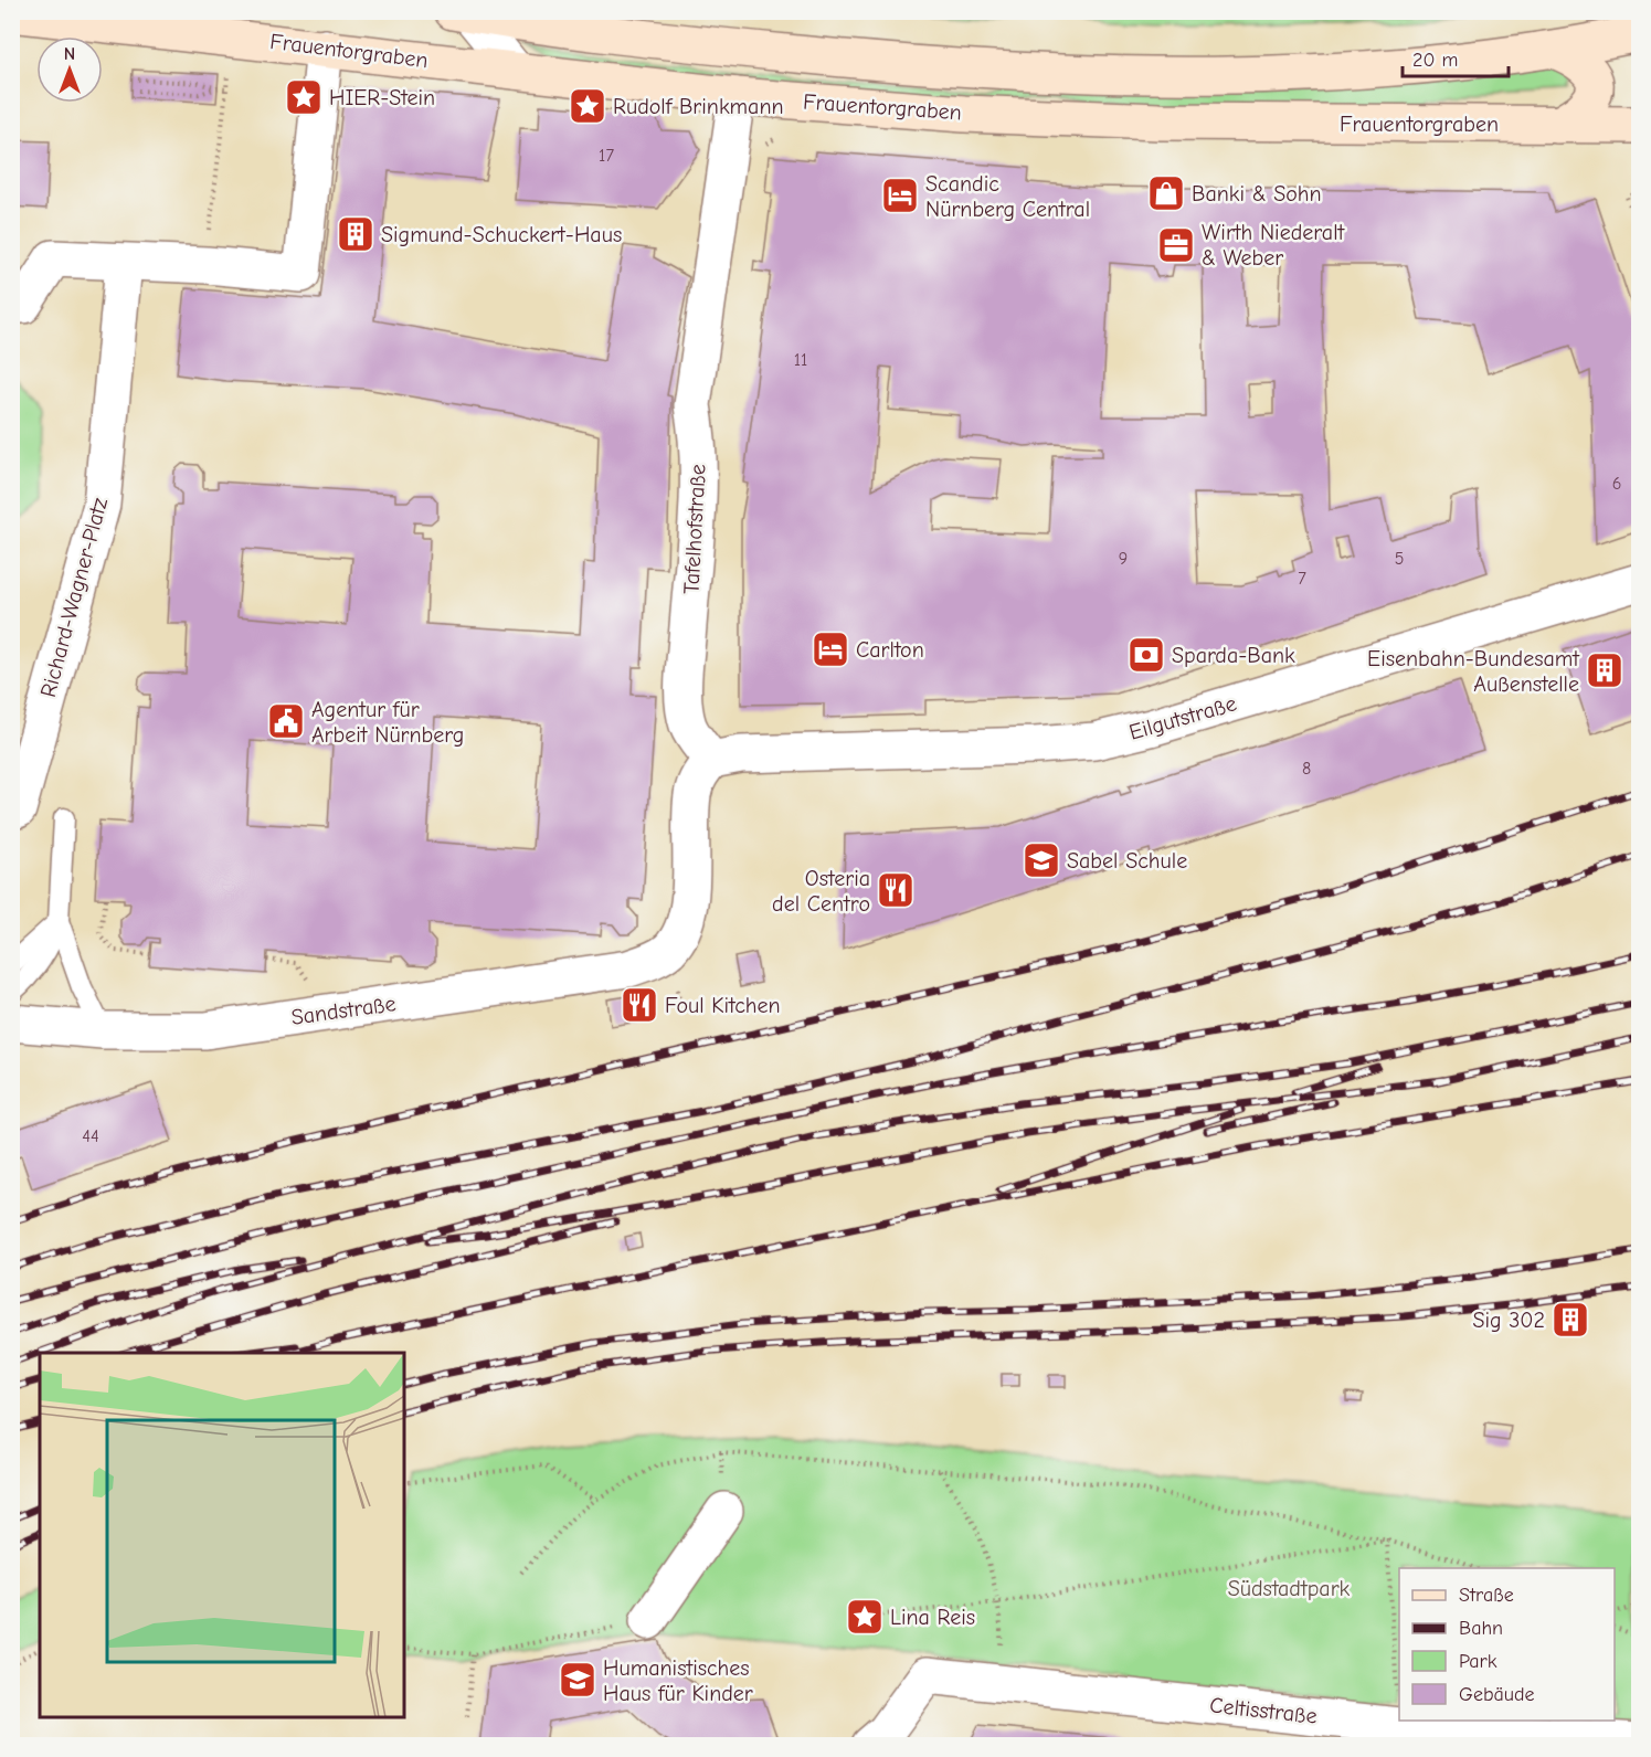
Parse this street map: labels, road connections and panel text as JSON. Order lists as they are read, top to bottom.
{
  "streets": {
    "main road": ["Frauentorgraben"],
    "street": [
      "Tafelhofstraße",
      "Richard-Wagner-Platz",
      "Eilgutstraße",
      "Sandstraße",
      "Celtisstraße"
    ]
  },
  "crossings": [
    ["Frauentorgraben", "Tafelhofstraße"],
    ["Tafelhofstraße", "Eilgutstraße"],
    ["Tafelhofstraße", "Sandstraße"],
    ["Eilgutstraße", "Sandstraße"]
  ],
  "parks": ["Südstadtpark"],
  "places": {
    "place": ["HIER-Stein", "Rudolf Brinkmann", "Lina Reis"],
    "shop": ["Banki & Sohn"],
    "hotel": ["Scandic Nürnberg Central", "Carlton"],
    "building": ["Sigmund-Schuckert-Haus", "Eisenbahn-Bundesamt Außenstelle", "Sig 302"],
    "office": ["Wirth Niederalt & Weber"],
    "bank": ["Sparda-Bank"],
    "public building": ["Agentur für Arbeit Nürnberg"],
    "school or university": ["Sabel Schule", "Humanistisches Haus für Kinder"],
    "restaurant": ["Osteria del Centro", "Foul Kitchen"]
  },
  "house_numbers": [
    "17",
    "11",
    "6",
    "9",
    "5",
    "7",
    "8",
    "44"
  ],
  "legend": [
    "Straße",
    "Bahn",
    "Park",
    "Gebäude"
  ],
  "scale_bar": "20 m",
  "north": "top"
}
